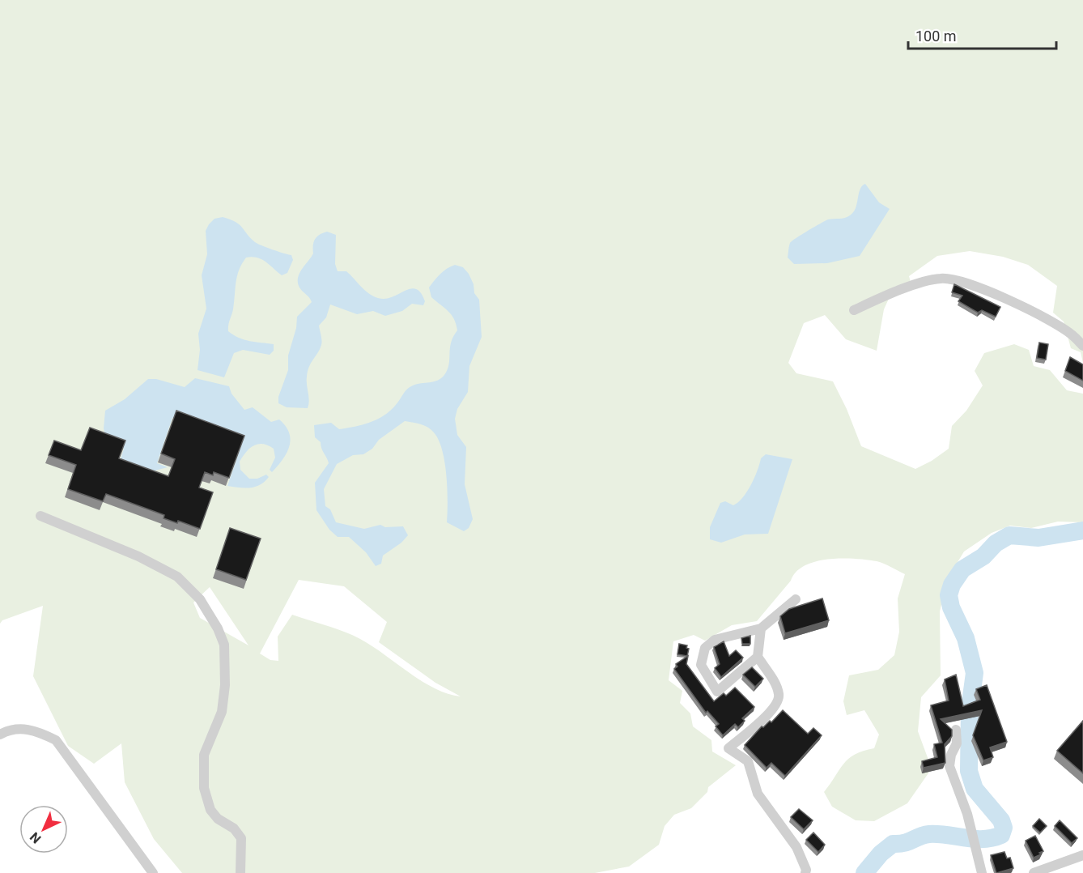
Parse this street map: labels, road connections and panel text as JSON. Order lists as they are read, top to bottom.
{
  "scale_bar": "100 m",
  "north": "bottom left"
}
